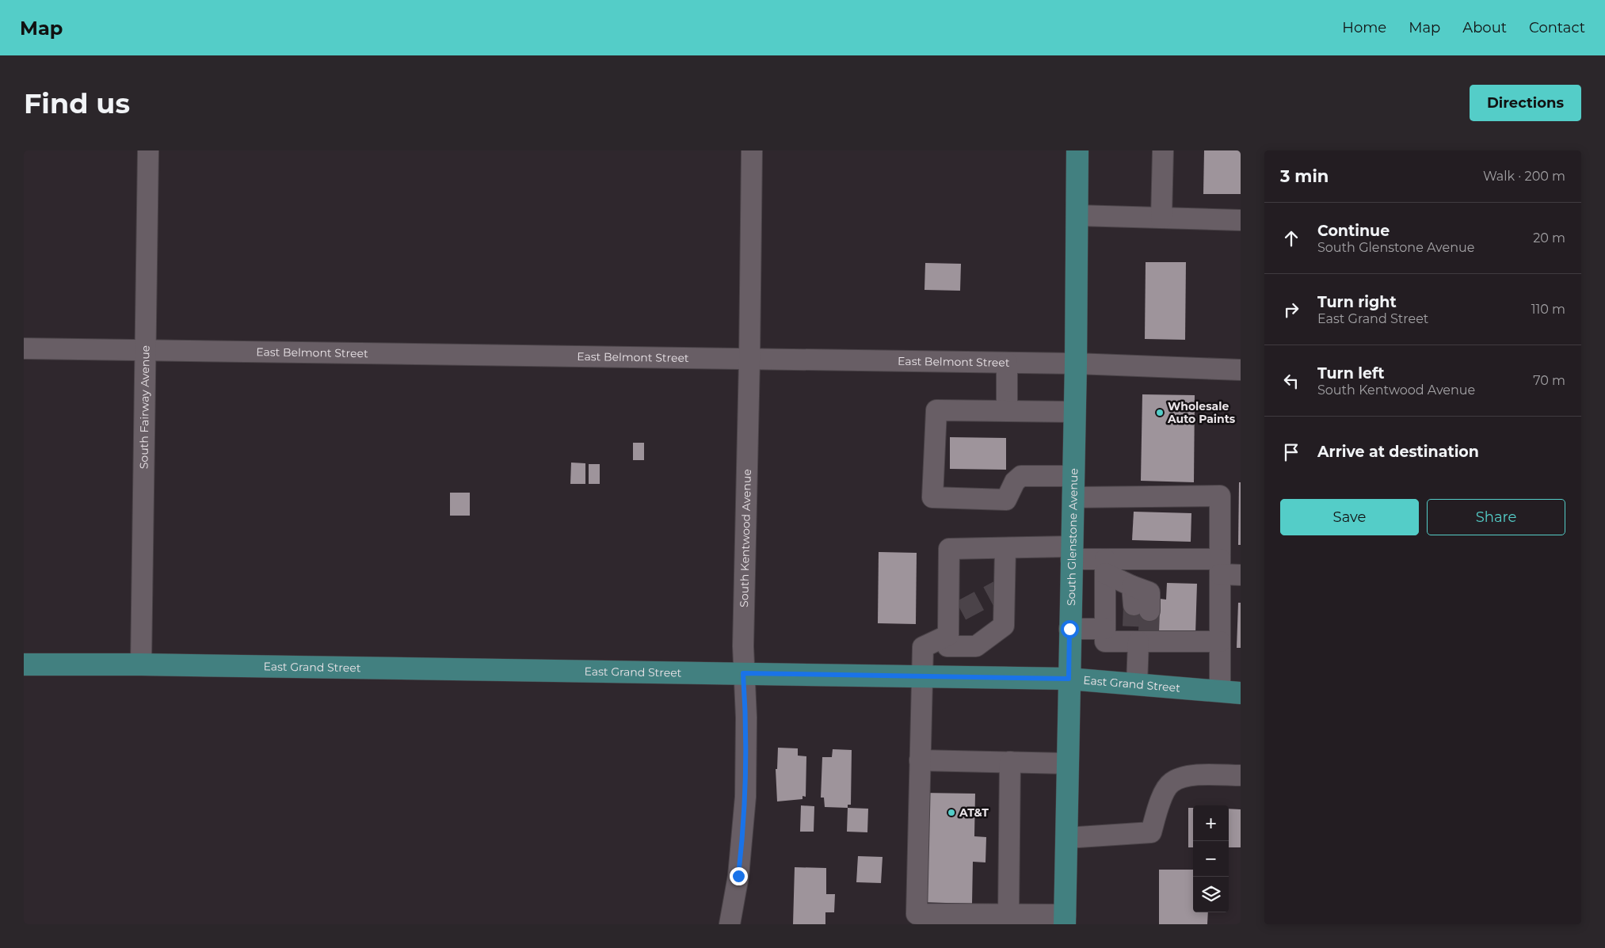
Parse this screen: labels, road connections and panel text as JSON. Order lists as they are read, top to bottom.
{
  "streets": {
    "main road": ["South Glenstone Avenue", "East Grand Street"],
    "street": ["East Belmont Street", "South Fairway Avenue", "South Kentwood Avenue"]
  },
  "crossings": [
    ["East Belmont Street", "South Fairway Avenue"],
    ["East Belmont Street", "South Kentwood Avenue"],
    ["East Belmont Street", "South Glenstone Avenue"],
    ["South Fairway Avenue", "East Grand Street"],
    ["South Kentwood Avenue", "East Grand Street"],
    ["South Glenstone Avenue", "East Grand Street"]
  ],
  "places": ["Wholesale Auto Paints", "AT&T"],
  "page": {
    "header": "Map",
    "nav": [
      "Home",
      "Map",
      "About",
      "Contact"
    ],
    "buttons": [
      "Directions",
      ["Save", "Share"]
    ],
    "title": "Find us",
    "heading": ["3 min", "Walk · 200 m"],
    "list": [
      ["Continue", "South Glenstone Avenue", "20 m"],
      ["Turn right", "East Grand Street", "110 m"],
      ["Turn left", "South Kentwood Avenue", "70 m"],
      "Arrive at destination"
    ],
    "map_buttons": ["+", "−"]
  }
}
